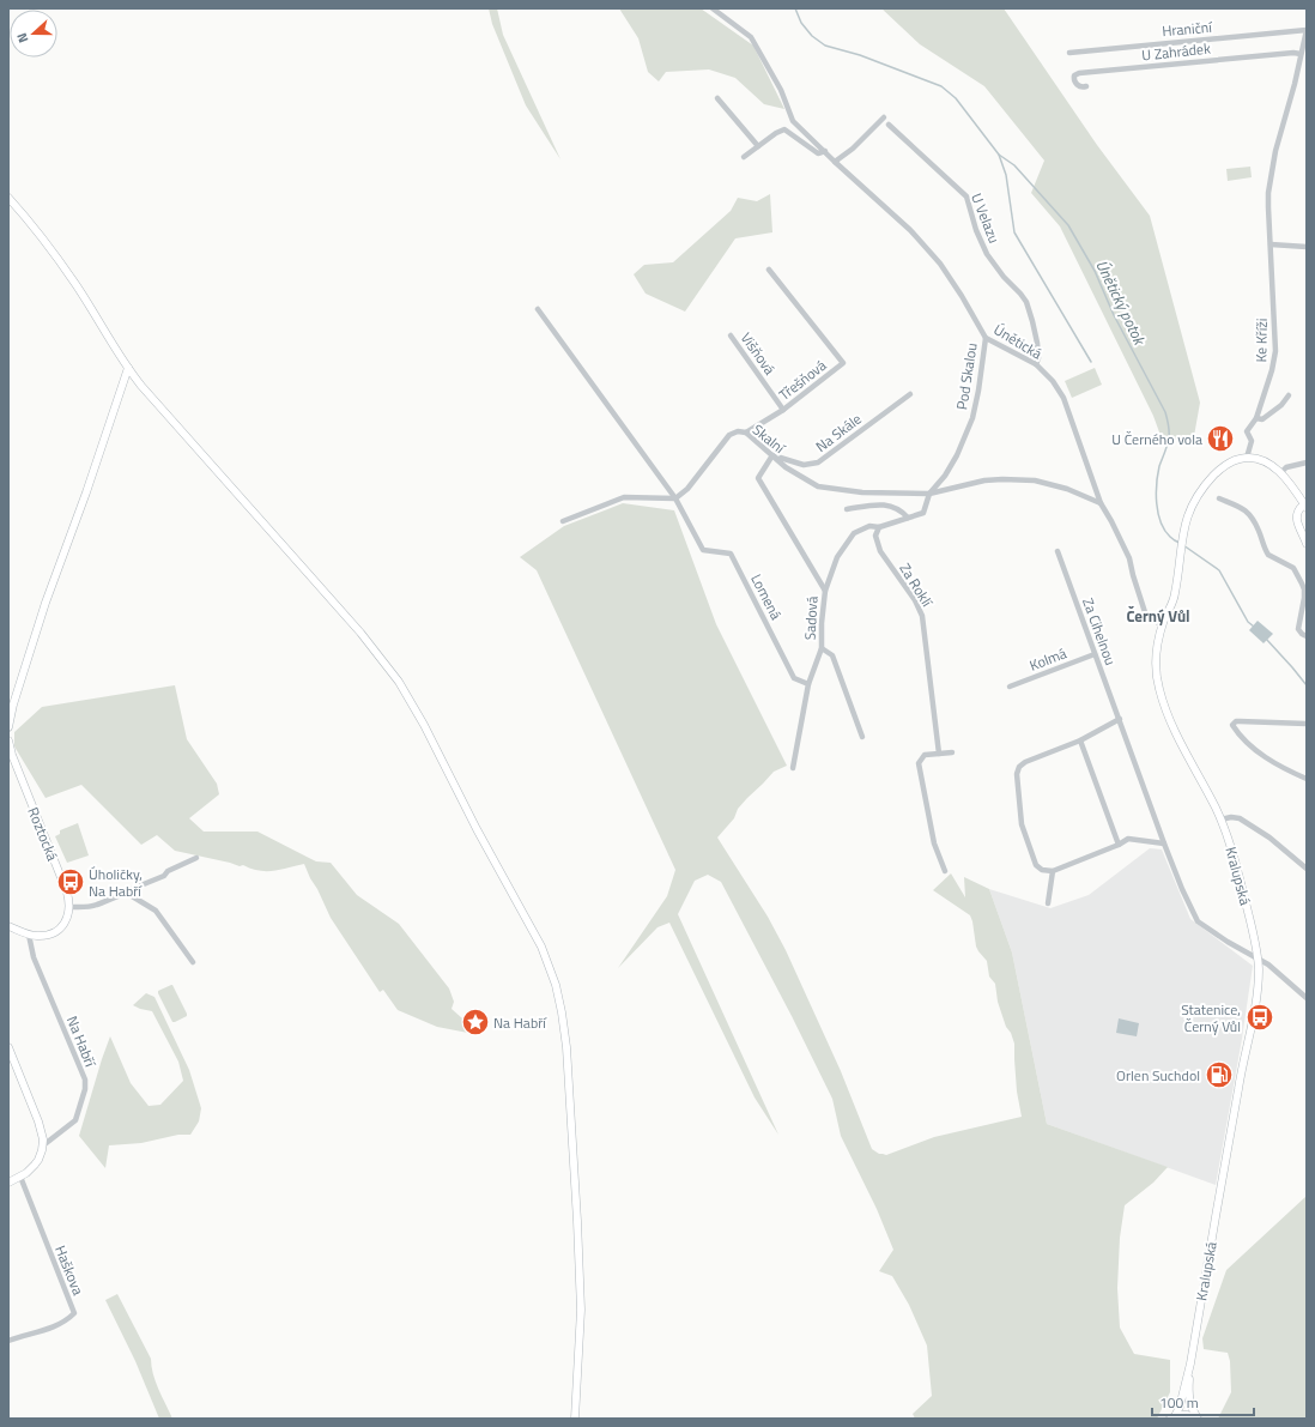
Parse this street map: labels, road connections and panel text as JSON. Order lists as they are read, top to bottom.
{
  "streets": {
    "street": [
      "Hraniční",
      "U Zahrádek",
      "U Velazu",
      "Ke Kříži",
      "Únětická",
      "Višňová",
      "Pod Skalou",
      "Třešňová",
      "Na Skále",
      "Skalní",
      "Za Roklí",
      "Lomená",
      "Sadová",
      "Za Cihelnou",
      "Kolmá",
      "Roztocká",
      "Kralupská",
      "Na Habří",
      "Haškova"
    ]
  },
  "crossings": [
    ["Hraniční", "Ke Kříži"],
    ["U Zahrádek", "Ke Kříži"],
    ["U Velazu", "Únětická"],
    ["Ke Kříži", "Kralupská"],
    ["Únětická", "Pod Skalou"],
    ["Únětická", "Skalní"],
    ["Únětická", "Kralupská"],
    ["Višňová", "Třešňová"],
    ["Pod Skalou", "Skalní"],
    ["Třešňová", "Skalní"],
    ["Na Skále", "Skalní"],
    ["Na Skále", "Sadová"],
    ["Skalní", "Lomená"],
    ["Skalní", "Sadová"],
    ["Za Cihelnou", "Kolmá"],
    ["Za Cihelnou", "Kralupská"]
  ],
  "districts": ["Černý Vůl"],
  "water": ["Únětický potok"],
  "places": {
    "restaurant": ["U Černého vola"],
    "bus stop": ["Úholičky, Na Habří", "Statenice, Černý Vůl"],
    "place": ["Na Habří"],
    "fuel station": ["Orlen Suchdol"]
  },
  "scale_bar": "100 m",
  "north": "left"
}
